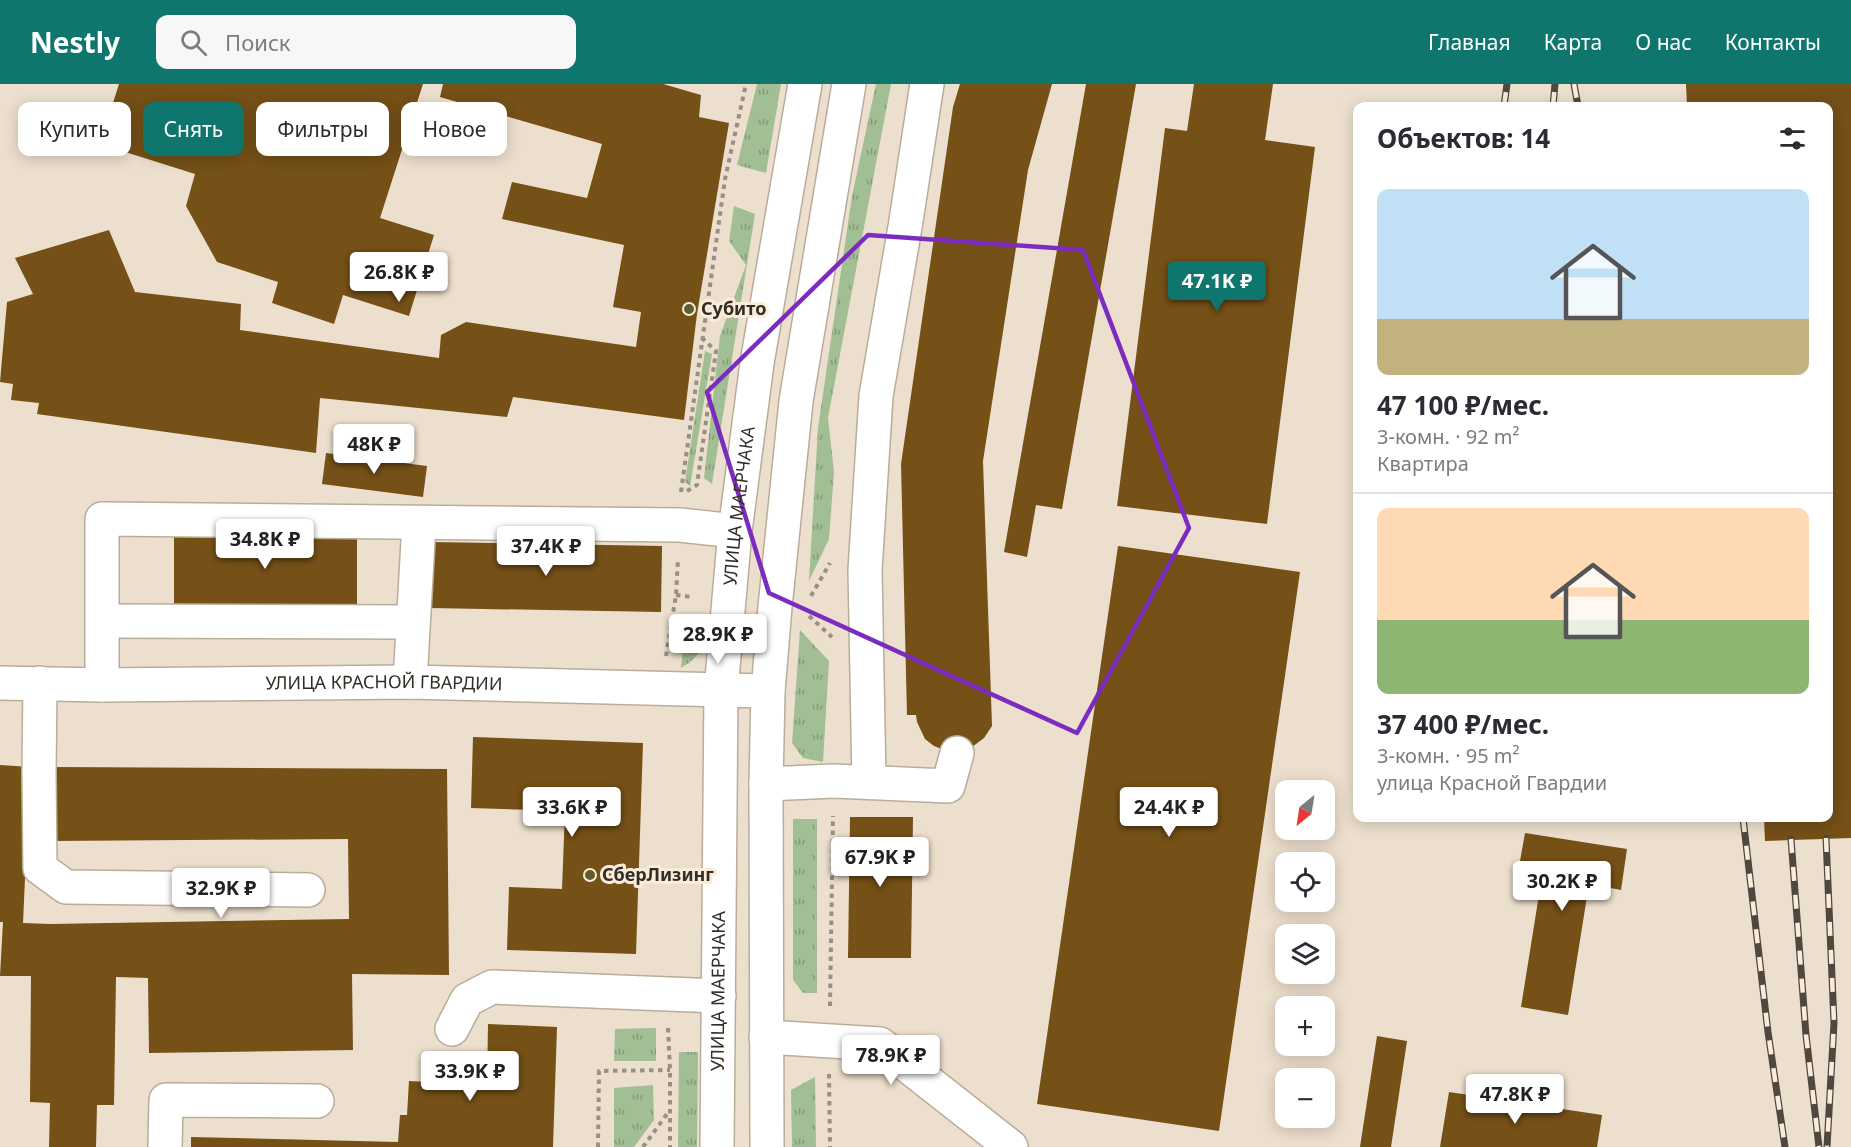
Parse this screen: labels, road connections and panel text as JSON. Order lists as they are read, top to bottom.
{
  "streets": {
    "main road": ["УЛИЦА МАЕРЧАКА", "УЛИЦА КРАСНОЙ ГВАРДИИ"]
  },
  "crossings": [
    ["УЛИЦА МАЕРЧАКА", "УЛИЦА КРАСНОЙ ГВАРДИИ"]
  ],
  "places": ["Субито", "СберЛизинг"],
  "north": "bottom left",
  "page": {
    "header": "Nestly",
    "search": "Поиск",
    "nav": [
      "Главная",
      "Карта",
      "О нас",
      "Контакты"
    ],
    "chip": [
      "Купить",
      "Снять",
      "Фильтры",
      "Новое"
    ],
    "heading": "Объектов: 14",
    "list": [
      {
        "name": "47 100 ₽/мес.",
        "note": "3-комн. · 92 m² · Квартира"
      },
      {
        "name": "37 400 ₽/мес.",
        "note": "3-комн. · 95 m² · улица Красной Гвардии"
      }
    ],
    "price": [
      "26.8K ₽",
      "47.1K ₽",
      "48K ₽",
      "34.8K ₽",
      "37.4K ₽",
      "28.9K ₽",
      "33.6K ₽",
      "24.4K ₽",
      "67.9K ₽",
      "30.2K ₽",
      "32.9K ₽",
      "78.9K ₽",
      "33.9K ₽",
      "47.8K ₽"
    ],
    "map_buttons": ["+", "−"]
  }
}
